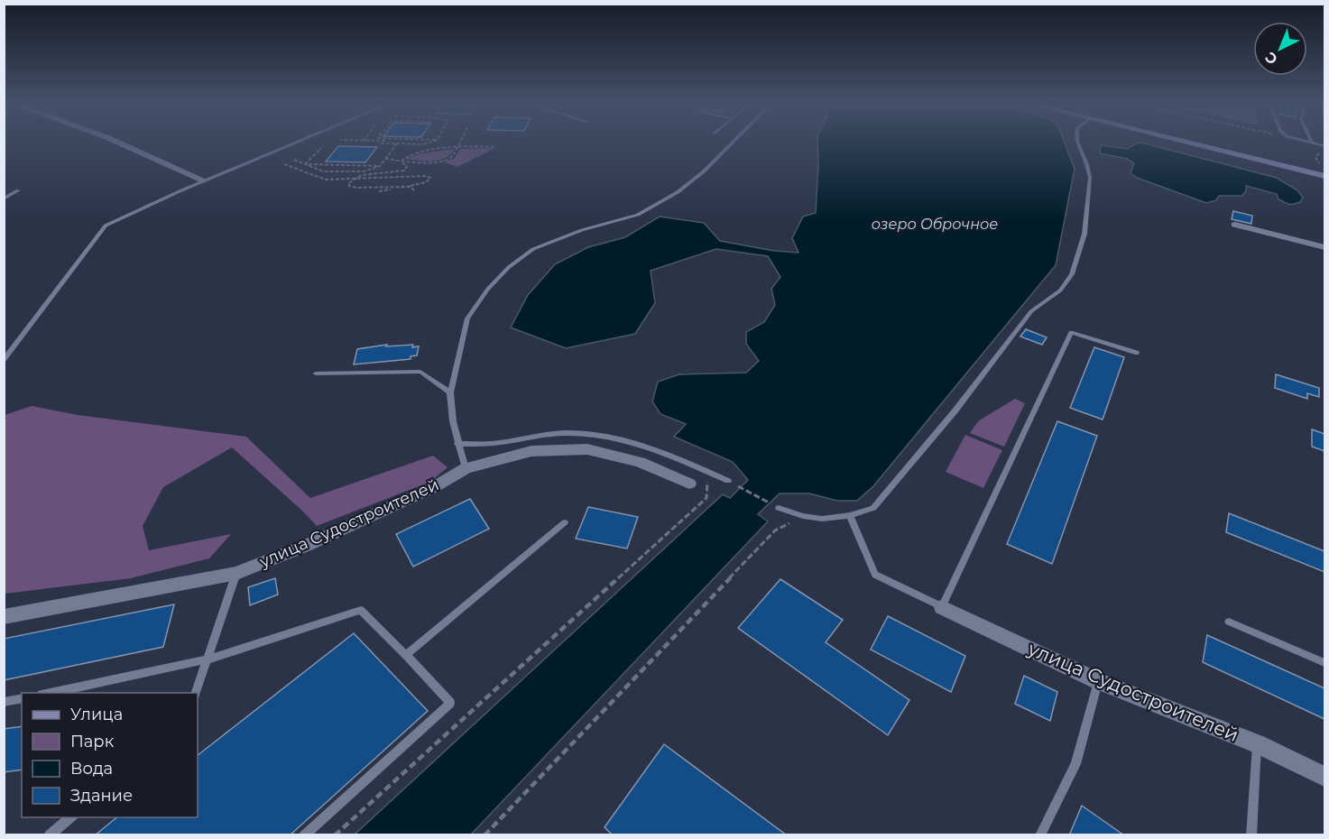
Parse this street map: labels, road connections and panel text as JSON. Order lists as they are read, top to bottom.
{
  "streets": {
    "street": ["улица Судостроителей"]
  },
  "water": ["озеро Оброчное"],
  "legend": [
    "Улица",
    "Парк",
    "Вода",
    "Здание"
  ],
  "north": "bottom left"
}
